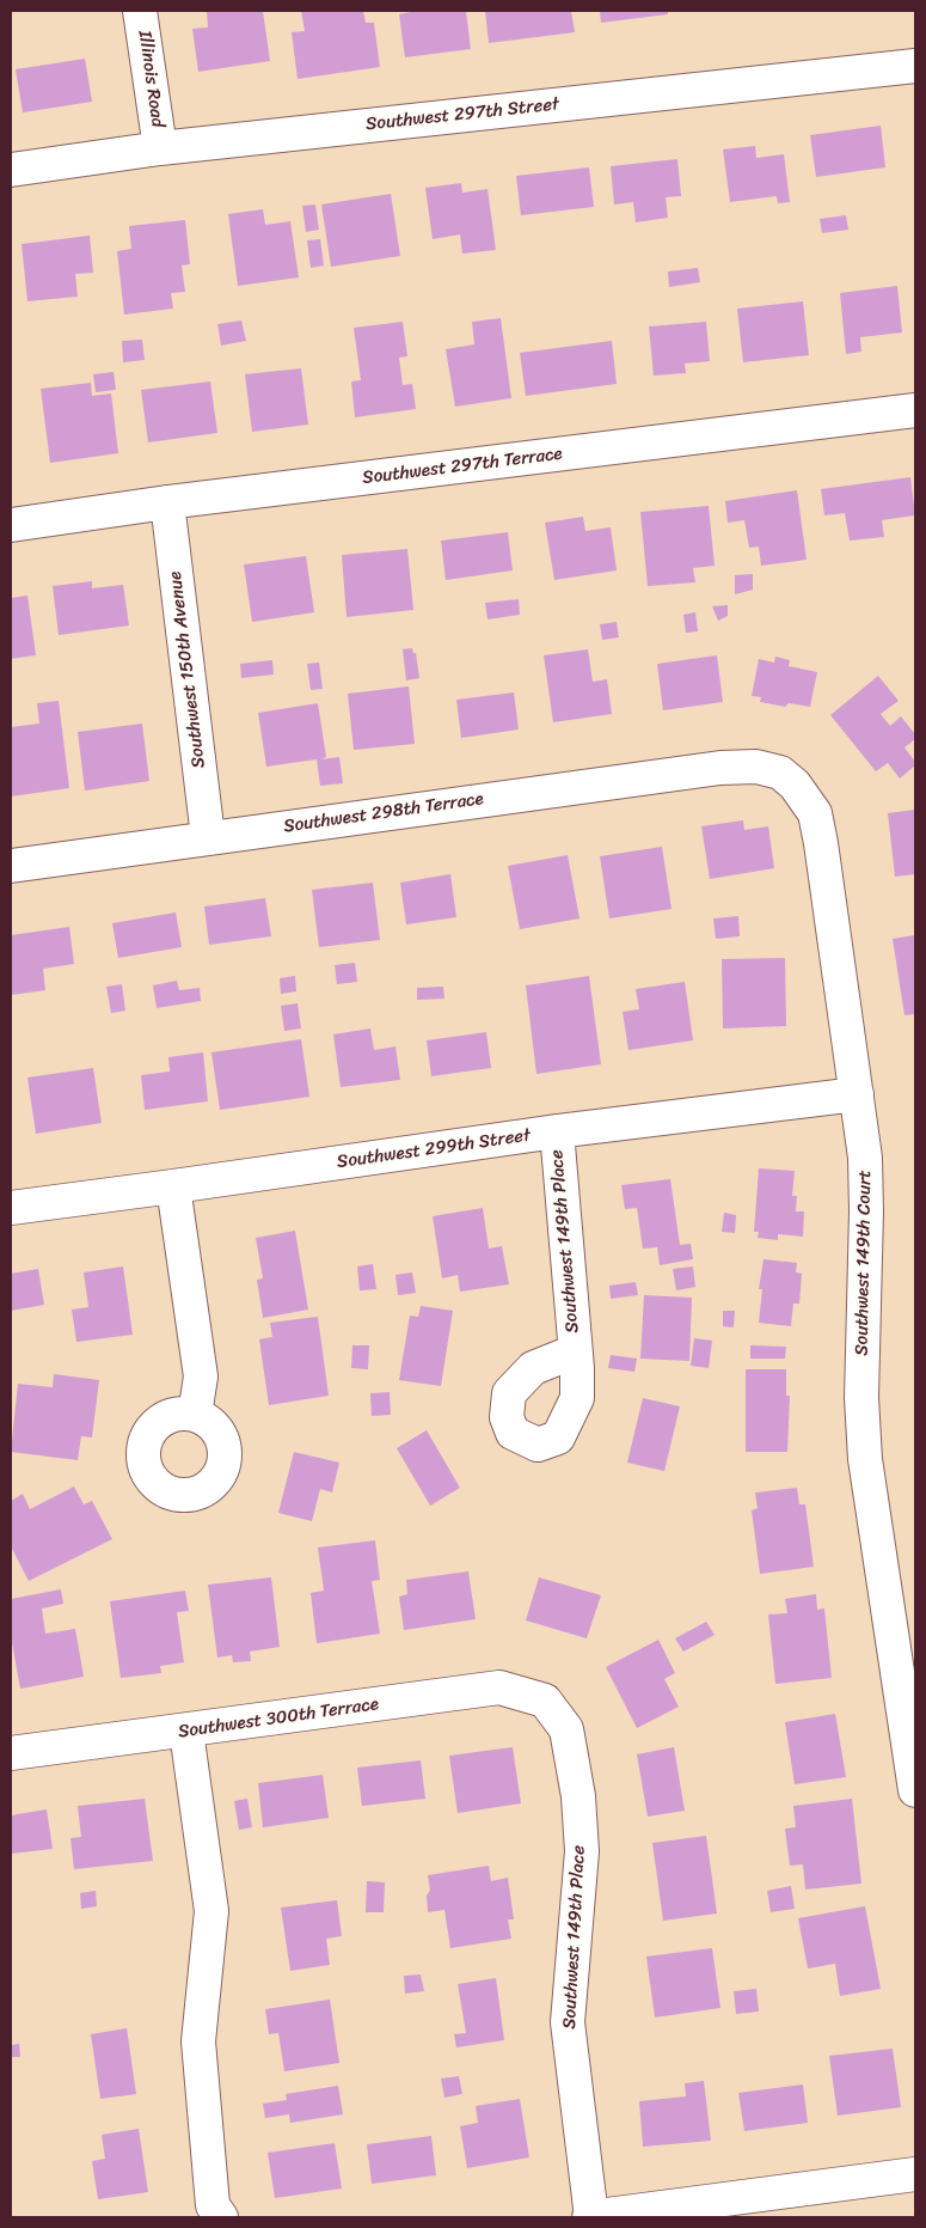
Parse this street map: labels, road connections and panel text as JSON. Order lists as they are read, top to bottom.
{
  "streets": {
    "street": [
      "Illinois Road",
      "Southwest 297th Street",
      "Southwest 297th Terrace",
      "Southwest 150th Avenue",
      "Southwest 298th Terrace",
      "Southwest 299th Street",
      "Southwest 149th Place",
      "Southwest 149th Court",
      "Southwest 300th Terrace"
    ]
  },
  "crossings": [
    ["Illinois Road", "Southwest 297th Street"],
    ["Southwest 297th Terrace", "Southwest 150th Avenue"],
    ["Southwest 150th Avenue", "Southwest 298th Terrace"],
    ["Southwest 298th Terrace", "Southwest 149th Court"],
    ["Southwest 299th Street", "Southwest 149th Place"],
    ["Southwest 299th Street", "Southwest 149th Court"],
    ["Southwest 149th Place", "Southwest 300th Terrace"]
  ]
}
